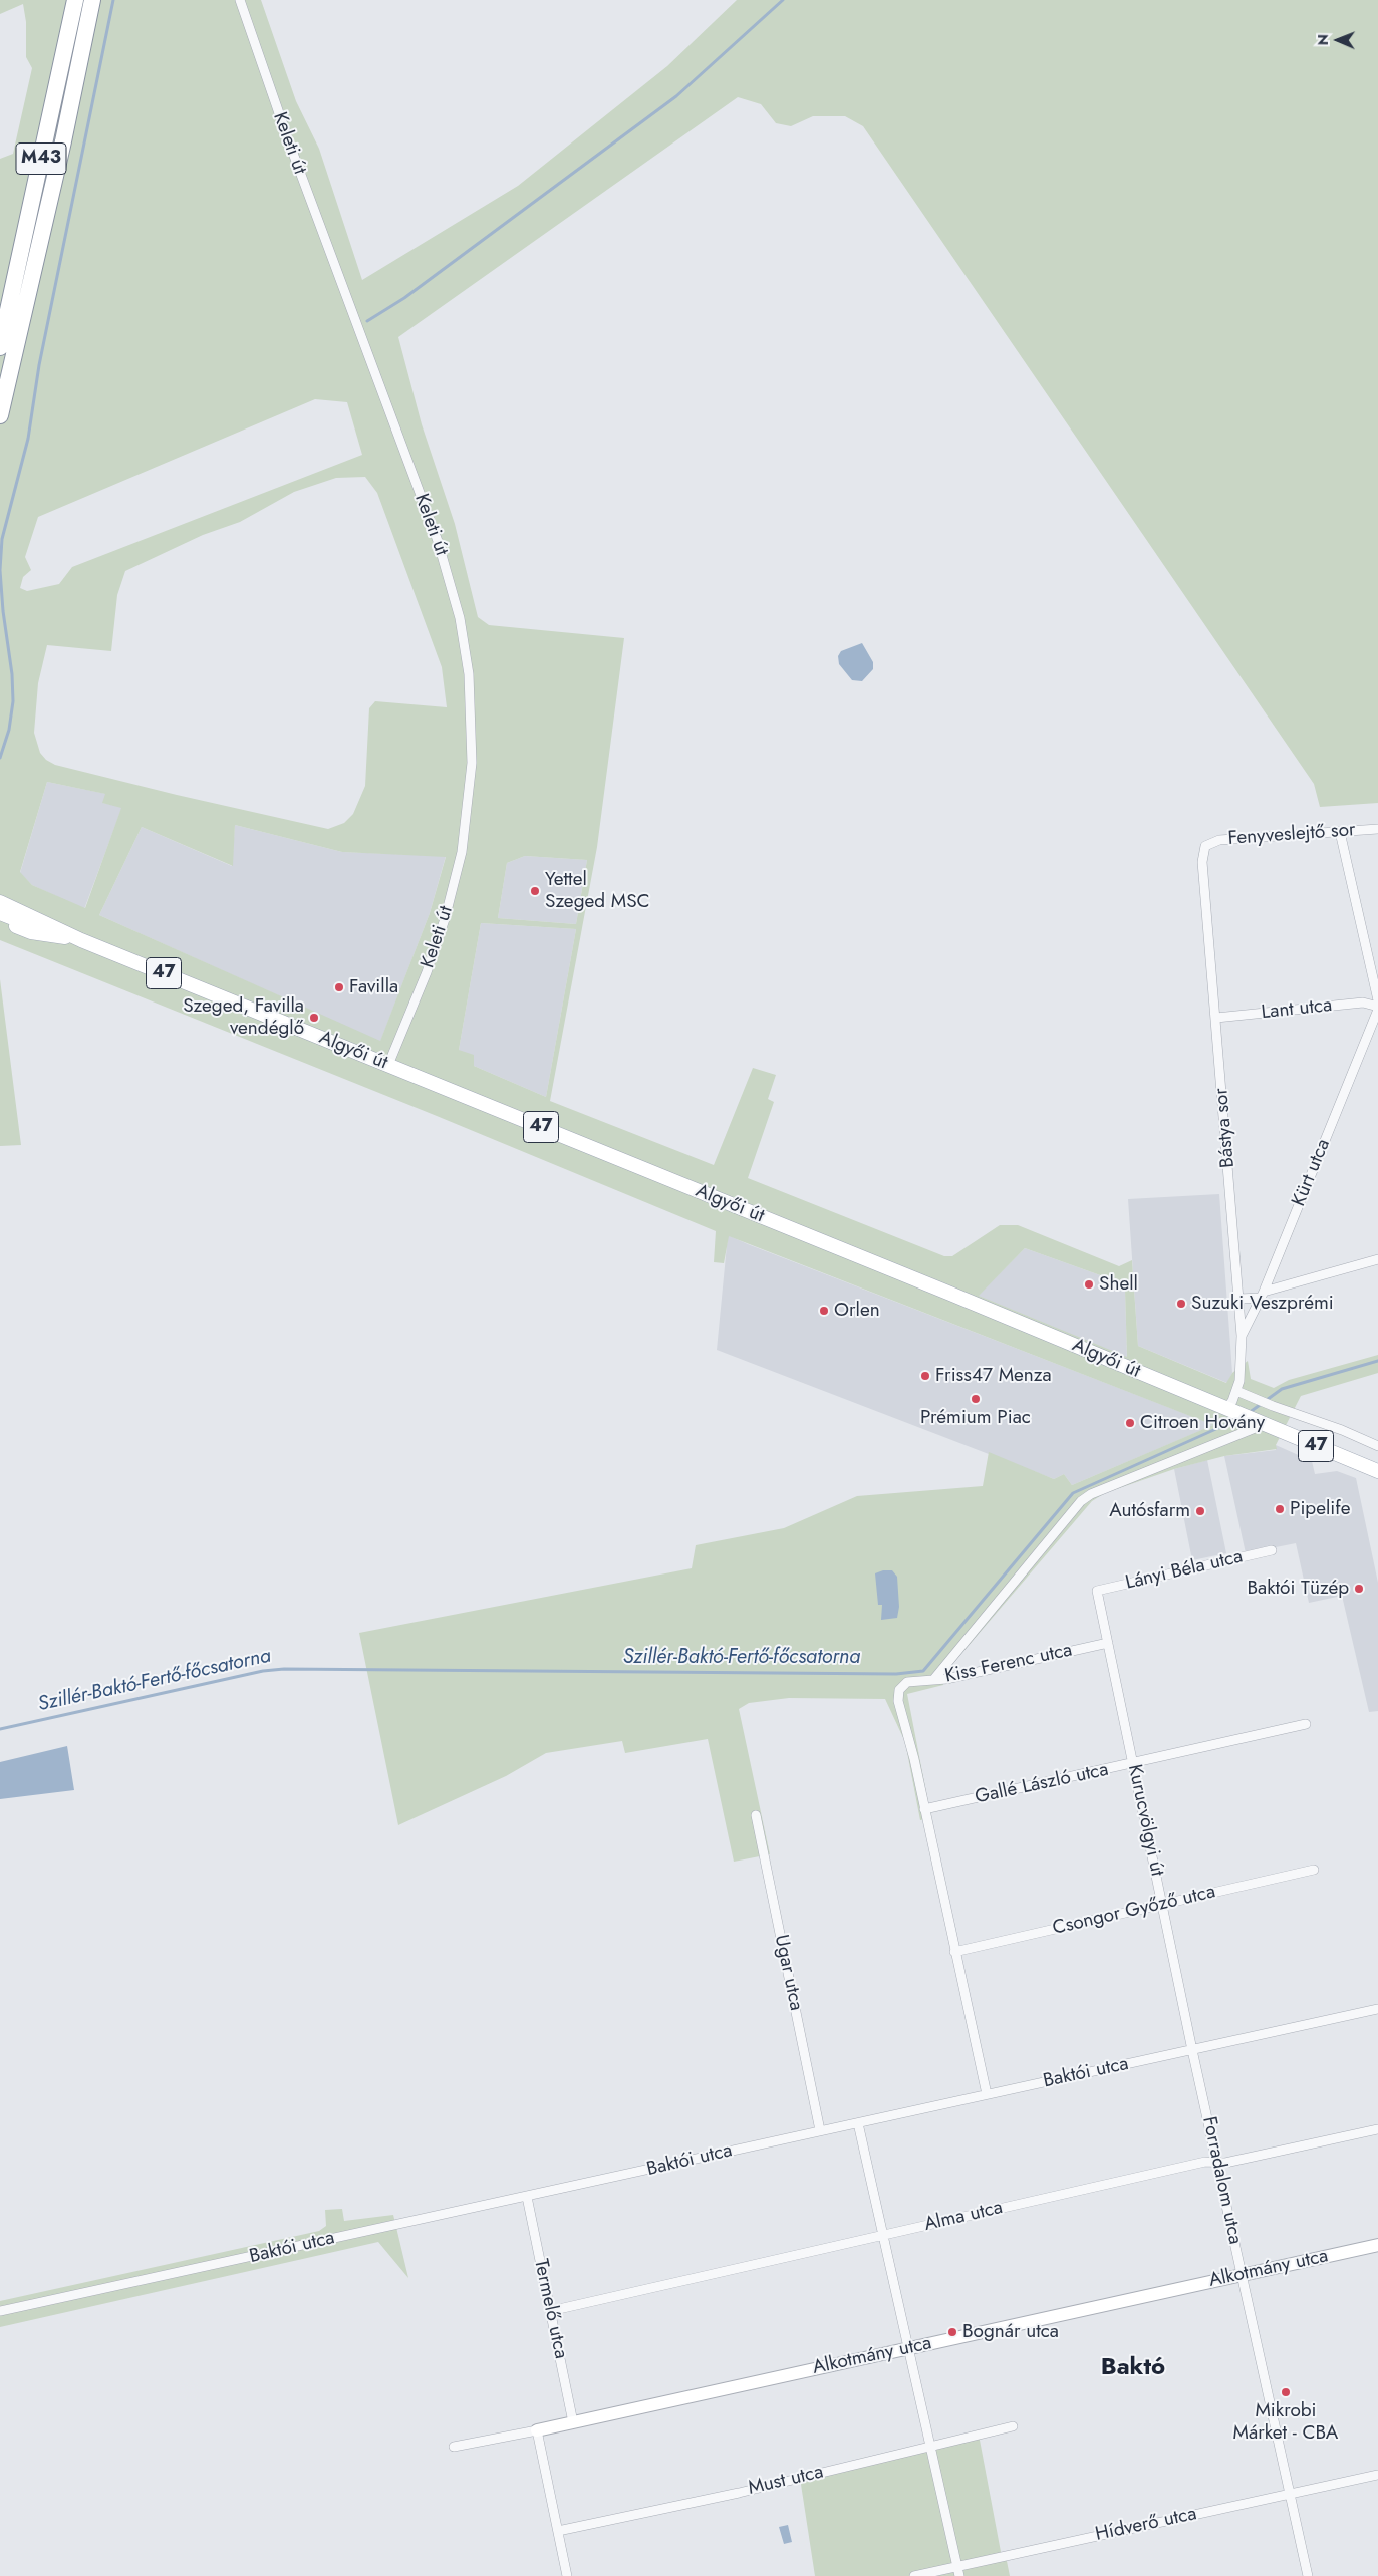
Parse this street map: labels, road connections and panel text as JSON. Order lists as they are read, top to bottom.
{
  "streets": {
    "highway": ["M43"],
    "main road": ["47", "Algyői út"],
    "street": [
      "Keleti út",
      "Fenyveslejtő sor",
      "Lant utca",
      "Bástya sor",
      "Kürt utca",
      "Lányi Béla utca",
      "Kiss Ferenc utca",
      "Gallé László utca",
      "Kurucvölgyi út",
      "Csongor Győző utca",
      "Ugar utca",
      "Baktói utca",
      "Forradalom utca",
      "Alma utca",
      "Alkotmány utca",
      "Termelő utca",
      "Must utca",
      "Hídverő utca"
    ]
  },
  "crossings": [
    ["Keleti út", "Algyői út"],
    ["Fenyveslejtő sor", "Bástya sor"],
    ["47", "Algyői út"],
    ["Lant utca", "Bástya sor"],
    ["Lant utca", "Kürt utca"],
    ["Algyői út", "Bástya sor"],
    ["Bástya sor", "Kürt utca"],
    ["Lányi Béla utca", "Kurucvölgyi út"],
    ["Kiss Ferenc utca", "Gallé László utca"],
    ["Kiss Ferenc utca", "Kurucvölgyi út"],
    ["Gallé László utca", "Kurucvölgyi út"],
    ["Kurucvölgyi út", "Csongor Győző utca"],
    ["Kurucvölgyi út", "Baktói utca"],
    ["Kurucvölgyi út", "Forradalom utca"],
    ["Ugar utca", "Baktói utca"],
    ["Baktói utca", "Forradalom utca"],
    ["Baktói utca", "Termelő utca"],
    ["Forradalom utca", "Alma utca"],
    ["Forradalom utca", "Alkotmány utca"],
    ["Forradalom utca", "Hídverő utca"],
    ["Alma utca", "Termelő utca"],
    ["Alkotmány utca", "Termelő utca"]
  ],
  "districts": ["Baktó"],
  "water": ["Szillér-Baktó-Fertő-főcsatorna"],
  "places": [
    "Yettel Szeged MSC",
    "Favilla",
    "Szeged, Favilla vendéglő",
    "Shell",
    "Suzuki Veszprémi",
    "Orlen",
    "Friss47 Menza",
    "Prémium Piac",
    "Citroen Hovány",
    "Pipelife",
    "Autósfarm",
    "Baktói Tüzép",
    "Bognár utca",
    "Mikrobi Márket - CBA"
  ],
  "north": "left"
}
